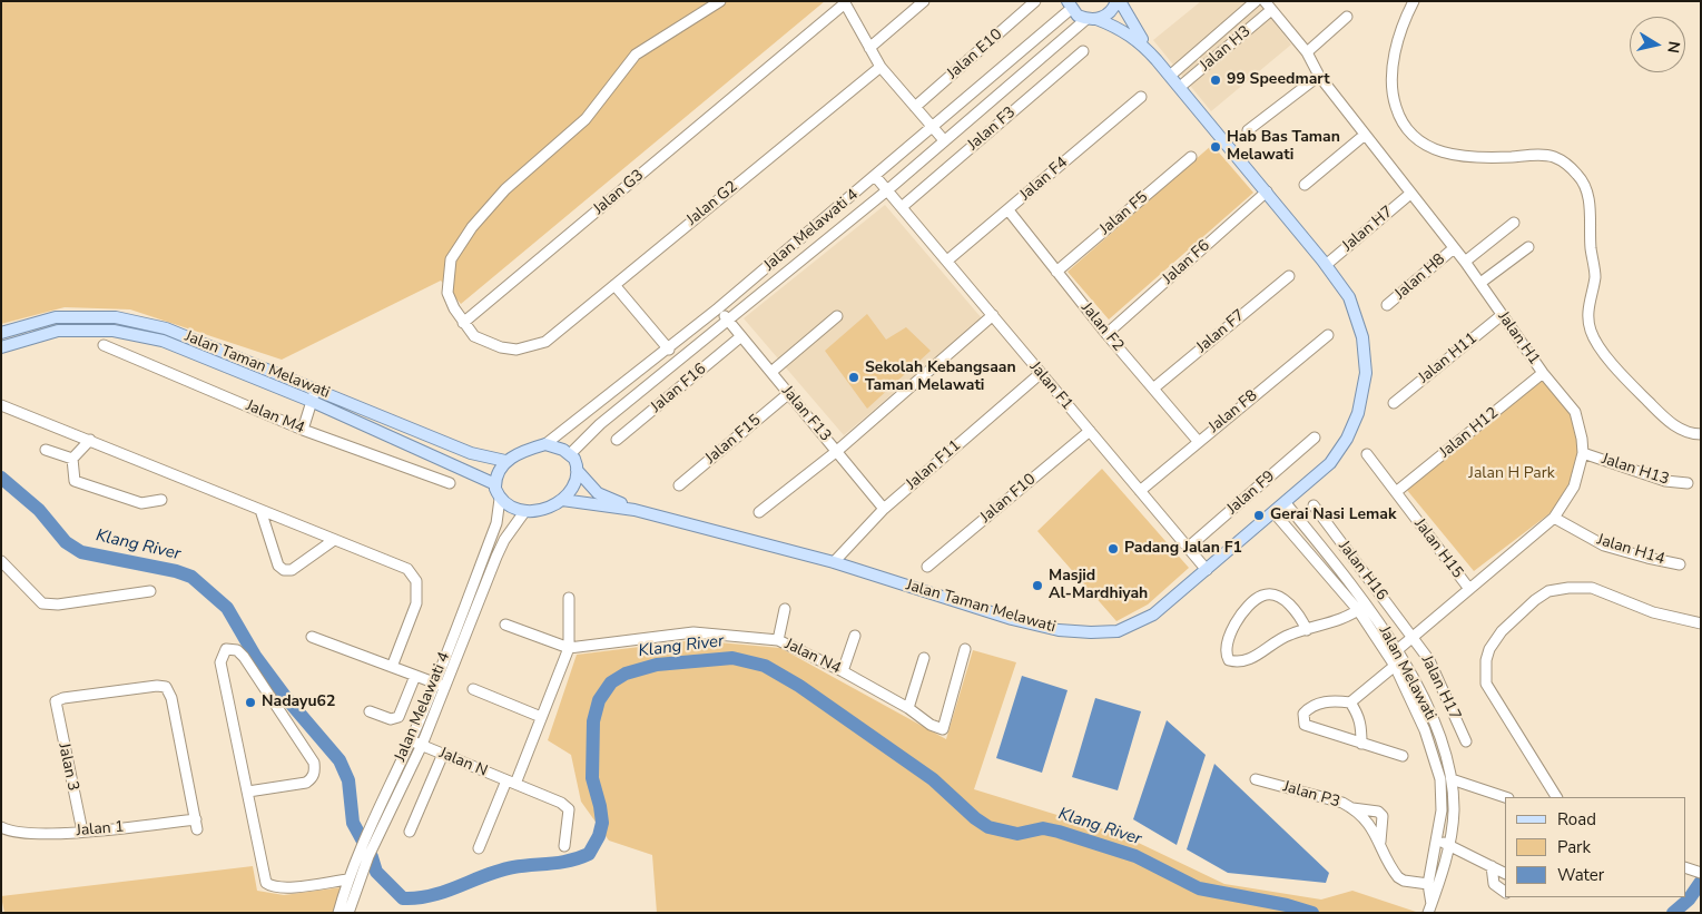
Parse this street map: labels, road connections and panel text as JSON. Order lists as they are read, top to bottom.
{
  "streets": {
    "main road": ["Jalan Taman Melawati"],
    "street": [
      "Jalan H3",
      "Jalan E10",
      "Jalan F3",
      "Jalan F4",
      "Jalan G3",
      "Jalan G2",
      "Jalan F5",
      "Jalan H7",
      "Jalan Melawati 4",
      "Jalan F6",
      "Jalan H8",
      "Jalan F2",
      "Jalan F7",
      "Jalan H1",
      "Jalan H11",
      "Jalan F1",
      "Jalan F16",
      "Jalan F8",
      "Jalan F13",
      "Jalan M4",
      "Jalan H12",
      "Jalan F15",
      "Jalan F11",
      "Jalan H13",
      "Jalan F9",
      "Jalan F10",
      "Jalan H15",
      "Jalan H14",
      "Jalan H16",
      "Jalan N4",
      "Jalan Melawati",
      "Jalan H17",
      "Jalan N",
      "Jalan 3",
      "Jalan P3",
      "Jalan 1"
    ]
  },
  "crossings": [
    ["Jalan H3", "Jalan H1"],
    ["Jalan H3", "Jalan Taman Melawati"],
    ["Jalan F3", "Jalan F1"],
    ["Jalan F4", "Jalan F2"],
    ["Jalan F4", "Jalan F1"],
    ["Jalan G3", "Jalan G2"],
    ["Jalan F5", "Jalan F2"],
    ["Jalan H7", "Jalan H1"],
    ["Jalan H7", "Jalan Taman Melawati"],
    ["Jalan Melawati 4", "Jalan Taman Melawati"],
    ["Jalan Melawati 4", "Jalan F1"],
    ["Jalan Melawati 4", "Jalan F13"],
    ["Jalan Melawati 4", "Jalan N"],
    ["Jalan F6", "Jalan F2"],
    ["Jalan F6", "Jalan Taman Melawati"],
    ["Jalan H8", "Jalan H1"],
    ["Jalan F2", "Jalan F7"],
    ["Jalan F2", "Jalan F8"],
    ["Jalan H1", "Jalan H11"],
    ["Jalan H1", "Jalan H12"],
    ["Jalan H1", "Jalan H13"],
    ["Jalan H1", "Jalan H15"],
    ["Jalan H1", "Jalan H14"],
    ["Jalan H1", "Jalan H16"],
    ["Jalan H1", "Jalan Melawati"],
    ["Jalan H1", "Jalan H17"],
    ["Jalan Taman Melawati", "Jalan F1"],
    ["Jalan Taman Melawati", "Jalan F11"],
    ["Jalan Taman Melawati", "Jalan Melawati"],
    ["Jalan F1", "Jalan F8"],
    ["Jalan F1", "Jalan F11"],
    ["Jalan F1", "Jalan F9"],
    ["Jalan F1", "Jalan F10"],
    ["Jalan F16", "Jalan F13"],
    ["Jalan F13", "Jalan F15"],
    ["Jalan F13", "Jalan F11"],
    ["Jalan H12", "Jalan H15"],
    ["Jalan H16", "Jalan H17"],
    ["Jalan Melawati", "Jalan P3"],
    ["Jalan 3", "Jalan 1"]
  ],
  "water": ["Klang River"],
  "parks": ["Jalan H Park"],
  "places": [
    "99 Speedmart",
    "Hab Bas Taman Melawati",
    "Sekolah Kebangsaan Taman Melawati",
    "Gerai Nasi Lemak",
    "Padang Jalan F1",
    "Masjid Al-Mardhiyah",
    "Nadayu62"
  ],
  "legend": ["Road", "Park", "Water"],
  "north": "right"
}
